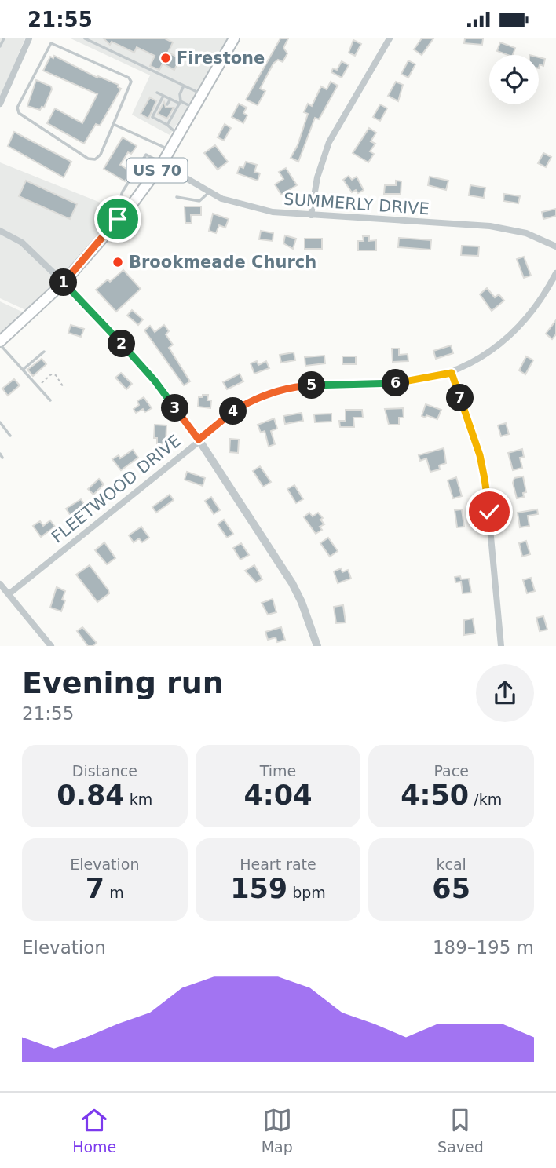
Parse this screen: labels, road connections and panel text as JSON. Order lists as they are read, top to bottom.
{
  "streets": {
    "main road": ["US 70"],
    "street": ["SUMMERLY DRIVE", "FLEETWOOD DRIVE"]
  },
  "crossings": [
    ["US 70", "SUMMERLY DRIVE"]
  ],
  "places": ["Firestone", "Brookmeade Church"],
  "page": {
    "status": "21:55",
    "pins": [
      "1",
      "2",
      "6",
      "5",
      "7",
      "3",
      "4"
    ],
    "heading": ["Evening run", "21:55"],
    "stats": [
      ["Distance", "0.84 km"],
      ["Time", "4:04"],
      ["Pace", "4:50 /km"],
      ["Elevation", "7 m"],
      ["Heart rate", "159 bpm"],
      ["kcal", "65"]
    ],
    "chart": ["Elevation", "189–195 m"],
    "tabs": ["Home", "Map", "Saved"]
  }
}
